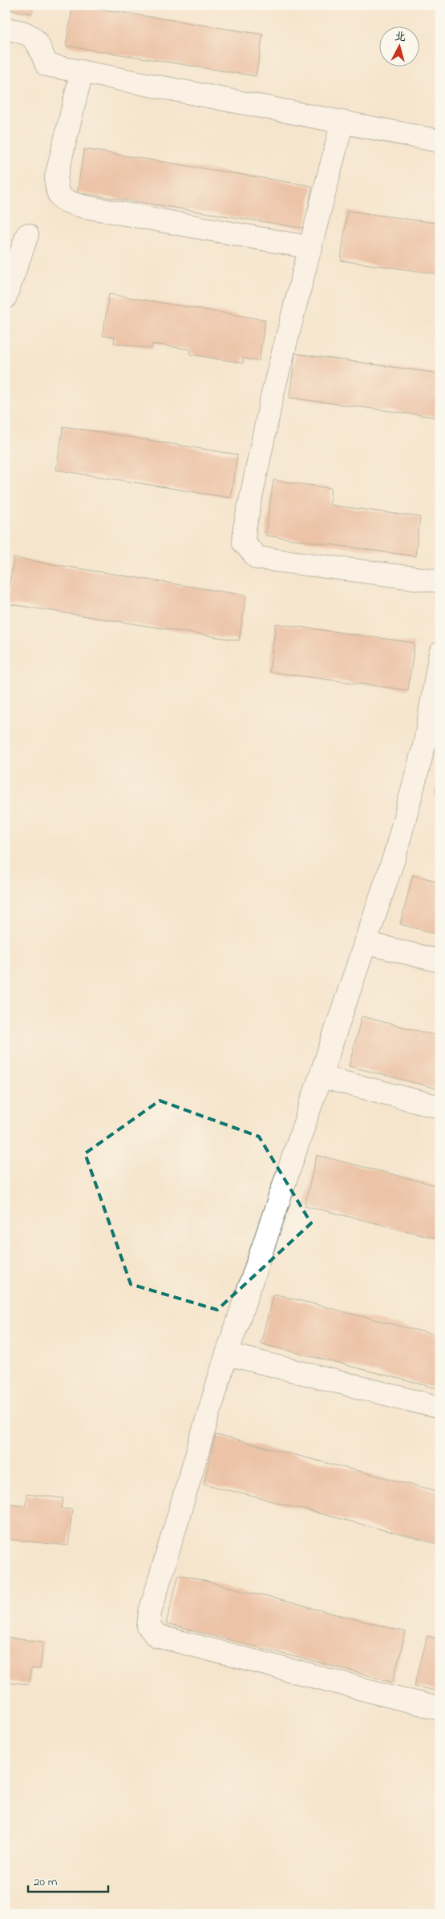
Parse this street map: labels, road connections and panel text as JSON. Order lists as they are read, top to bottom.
{
  "scale_bar": "20 m",
  "north": "top"
}
